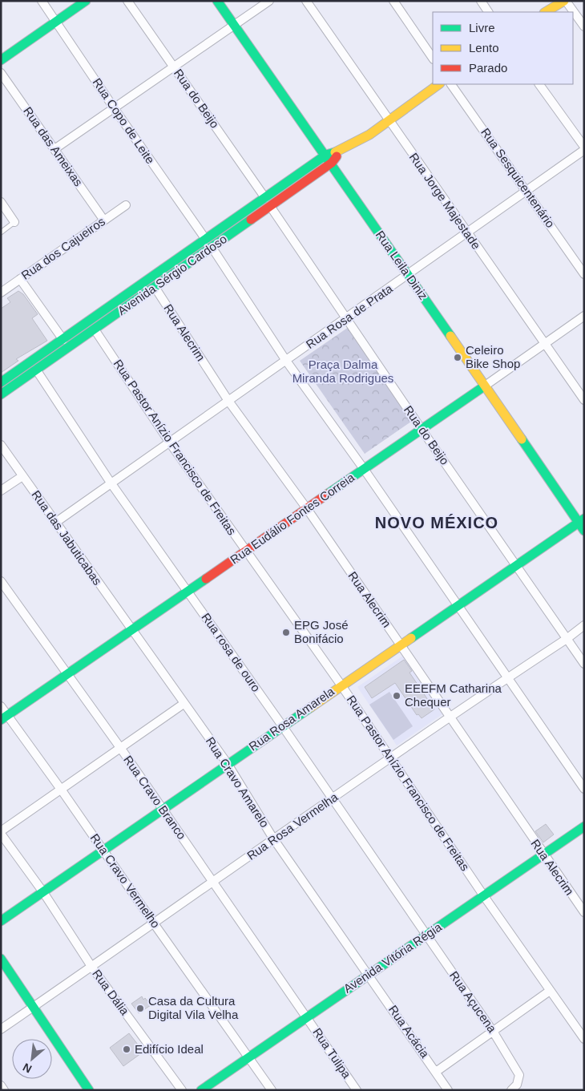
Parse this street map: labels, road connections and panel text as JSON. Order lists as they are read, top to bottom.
{
  "streets": {
    "street": [
      "Rua do Beijo",
      "Rua Copo de Leite",
      "Rua das Ameixas",
      "Rua Sesquicentenário",
      "Rua Jorge Majestade",
      "Rua dos Cajueiros",
      "Rua Leila Diniz",
      "Avenida Sérgio Cardoso",
      "Rua Rosa de Prata",
      "Rua Alecrim",
      "Rua Pastor Anízio Francisco de Freitas",
      "Rua Eudálio Fontes Correia",
      "Rua das Jabuticabas",
      "Rua rosa de ouro",
      "Rua Rosa Amarela",
      "Rua Cravo Amarelo",
      "Rua Cravo Branco",
      "Rua Rosa Vermelha",
      "Rua Cravo Vermelho",
      "Avenida Vitória Régia",
      "Rua Dália",
      "Rua Açucena",
      "Rua Acácia",
      "Rua Tulipa"
    ]
  },
  "crossings": [
    ["Rua do Beijo", "Avenida Sérgio Cardoso"],
    ["Rua do Beijo", "Rua Rosa de Prata"],
    ["Rua do Beijo", "Rua Eudálio Fontes Correia"],
    ["Rua do Beijo", "Rua Rosa Amarela"],
    ["Rua do Beijo", "Rua Rosa Vermelha"],
    ["Rua Copo de Leite", "Avenida Sérgio Cardoso"],
    ["Rua Copo de Leite", "Rua Rosa de Prata"],
    ["Rua Copo de Leite", "Rua Eudálio Fontes Correia"],
    ["Rua Copo de Leite", "Rua Rosa Amarela"],
    ["Rua Copo de Leite", "Rua Rosa Vermelha"],
    ["Rua das Ameixas", "Rua dos Cajueiros"],
    ["Rua Sesquicentenário", "Rua Rosa de Prata"],
    ["Rua Jorge Majestade", "Avenida Sérgio Cardoso"],
    ["Rua Jorge Majestade", "Rua Rosa de Prata"],
    ["Rua Jorge Majestade", "Rua Eudálio Fontes Correia"],
    ["Rua Leila Diniz", "Avenida Sérgio Cardoso"],
    ["Rua Leila Diniz", "Rua Rosa de Prata"],
    ["Rua Leila Diniz", "Rua Eudálio Fontes Correia"],
    ["Rua Leila Diniz", "Rua Rosa Amarela"],
    ["Avenida Sérgio Cardoso", "Rua Alecrim"],
    ["Avenida Sérgio Cardoso", "Rua Pastor Anízio Francisco de Freitas"],
    ["Avenida Sérgio Cardoso", "Rua rosa de ouro"],
    ["Rua Rosa de Prata", "Rua Alecrim"],
    ["Rua Rosa de Prata", "Rua Pastor Anízio Francisco de Freitas"],
    ["Rua Rosa de Prata", "Rua das Jabuticabas"],
    ["Rua Rosa de Prata", "Rua rosa de ouro"],
    ["Rua Alecrim", "Rua Eudálio Fontes Correia"],
    ["Rua Alecrim", "Rua Rosa Amarela"],
    ["Rua Alecrim", "Rua Rosa Vermelha"],
    ["Rua Alecrim", "Avenida Vitória Régia"],
    ["Rua Pastor Anízio Francisco de Freitas", "Rua Eudálio Fontes Correia"],
    ["Rua Pastor Anízio Francisco de Freitas", "Rua Rosa Amarela"],
    ["Rua Pastor Anízio Francisco de Freitas", "Rua Rosa Vermelha"],
    ["Rua Pastor Anízio Francisco de Freitas", "Avenida Vitória Régia"],
    ["Rua Eudálio Fontes Correia", "Rua das Jabuticabas"],
    ["Rua Eudálio Fontes Correia", "Rua rosa de ouro"],
    ["Rua Eudálio Fontes Correia", "Rua Cravo Amarelo"],
    ["Rua Eudálio Fontes Correia", "Rua Cravo Branco"],
    ["Rua Eudálio Fontes Correia", "Rua Cravo Vermelho"],
    ["Rua das Jabuticabas", "Rua Cravo Amarelo"],
    ["Rua rosa de ouro", "Rua Rosa Amarela"],
    ["Rua rosa de ouro", "Rua Rosa Vermelha"],
    ["Rua rosa de ouro", "Avenida Vitória Régia"],
    ["Rua rosa de ouro", "Rua Açucena"],
    ["Rua Rosa Amarela", "Rua Cravo Amarelo"],
    ["Rua Rosa Amarela", "Rua Cravo Branco"],
    ["Rua Rosa Amarela", "Rua Cravo Vermelho"],
    ["Rua Rosa Amarela", "Rua Dália"],
    ["Rua Cravo Amarelo", "Rua Rosa Vermelha"],
    ["Rua Cravo Amarelo", "Avenida Vitória Régia"],
    ["Rua Cravo Amarelo", "Rua Acácia"],
    ["Rua Cravo Branco", "Rua Rosa Vermelha"],
    ["Rua Cravo Branco", "Avenida Vitória Régia"],
    ["Rua Cravo Branco", "Rua Tulipa"],
    ["Rua Rosa Vermelha", "Rua Cravo Vermelho"],
    ["Rua Rosa Vermelha", "Rua Dália"],
    ["Rua Cravo Vermelho", "Avenida Vitória Régia"],
    ["Avenida Vitória Régia", "Rua Açucena"],
    ["Avenida Vitória Régia", "Rua Acácia"],
    ["Avenida Vitória Régia", "Rua Tulipa"]
  ],
  "districts": ["NOVO MÉXICO"],
  "parks": ["Praça Dalma Miranda Rodrigues"],
  "places": [
    "Celeiro Bike Shop",
    "EPG José Bonifácio",
    "EEEFM Catharina Chequer",
    "Casa da Cultura Digital Vila Velha",
    "Edifício Ideal"
  ],
  "legend": ["Livre", "Lento", "Parado"],
  "north": "bottom left"
}
